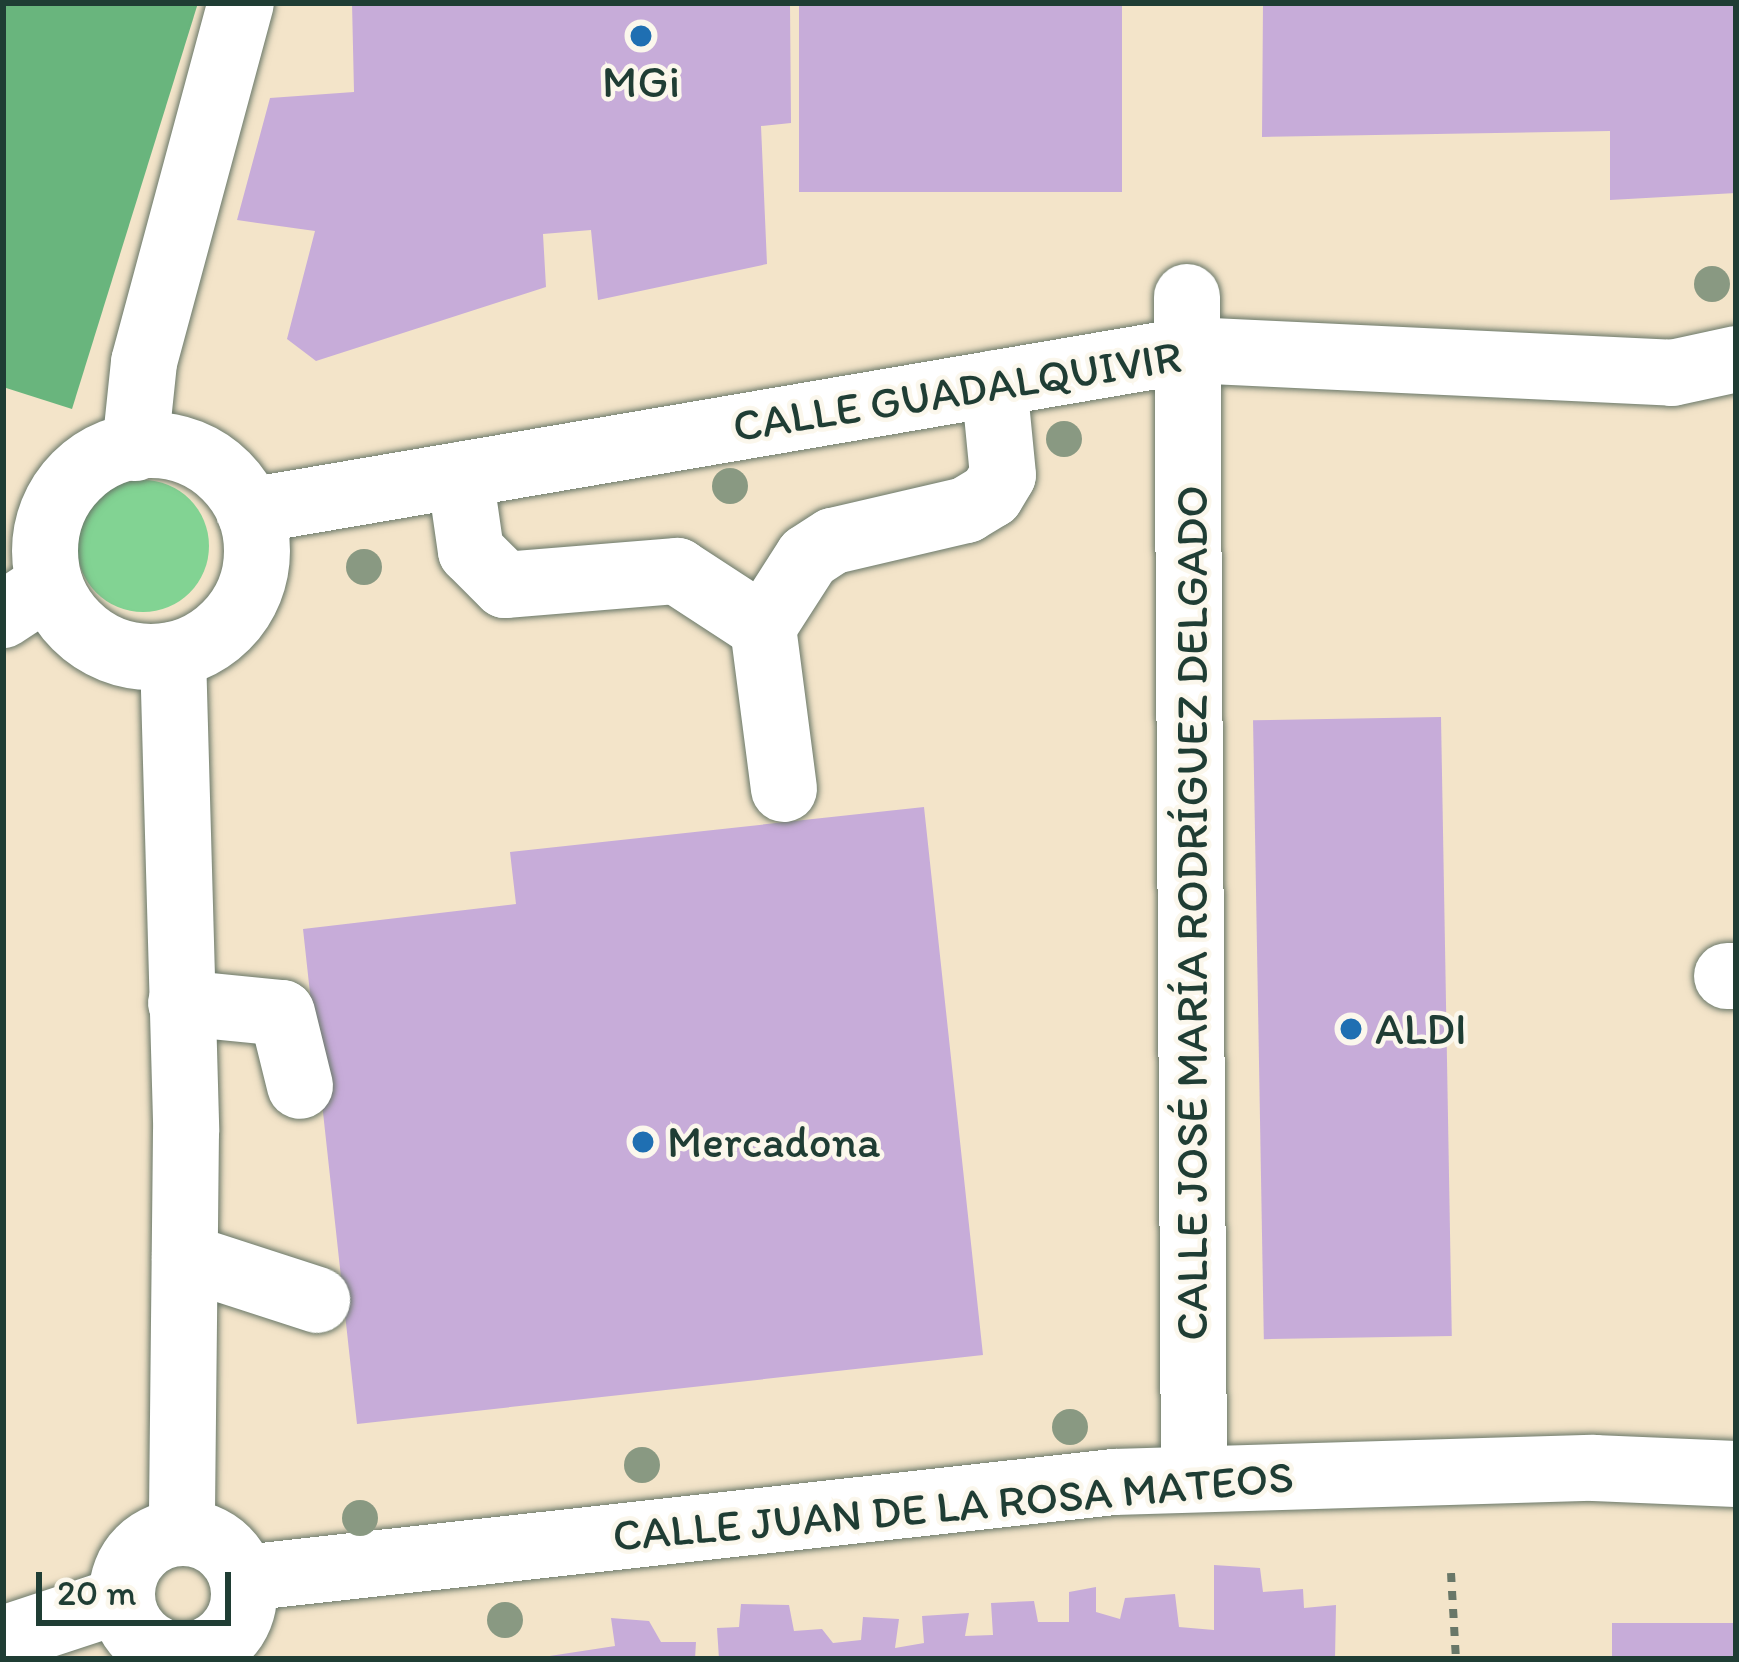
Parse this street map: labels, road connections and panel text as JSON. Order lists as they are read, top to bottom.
{
  "streets": {
    "street": ["CALLE GUADALQUIVIR", "CALLE JOSÉ MARÍA RODRÍGUEZ DELGADO", "CALLE JUAN DE LA ROSA MATEOS"]
  },
  "crossings": [
    ["CALLE GUADALQUIVIR", "CALLE JOSÉ MARÍA RODRÍGUEZ DELGADO"],
    ["CALLE JOSÉ MARÍA RODRÍGUEZ DELGADO", "CALLE JUAN DE LA ROSA MATEOS"]
  ],
  "places": ["MGi", "ALDI", "Mercadona"],
  "scale_bar": "20 m"
}
